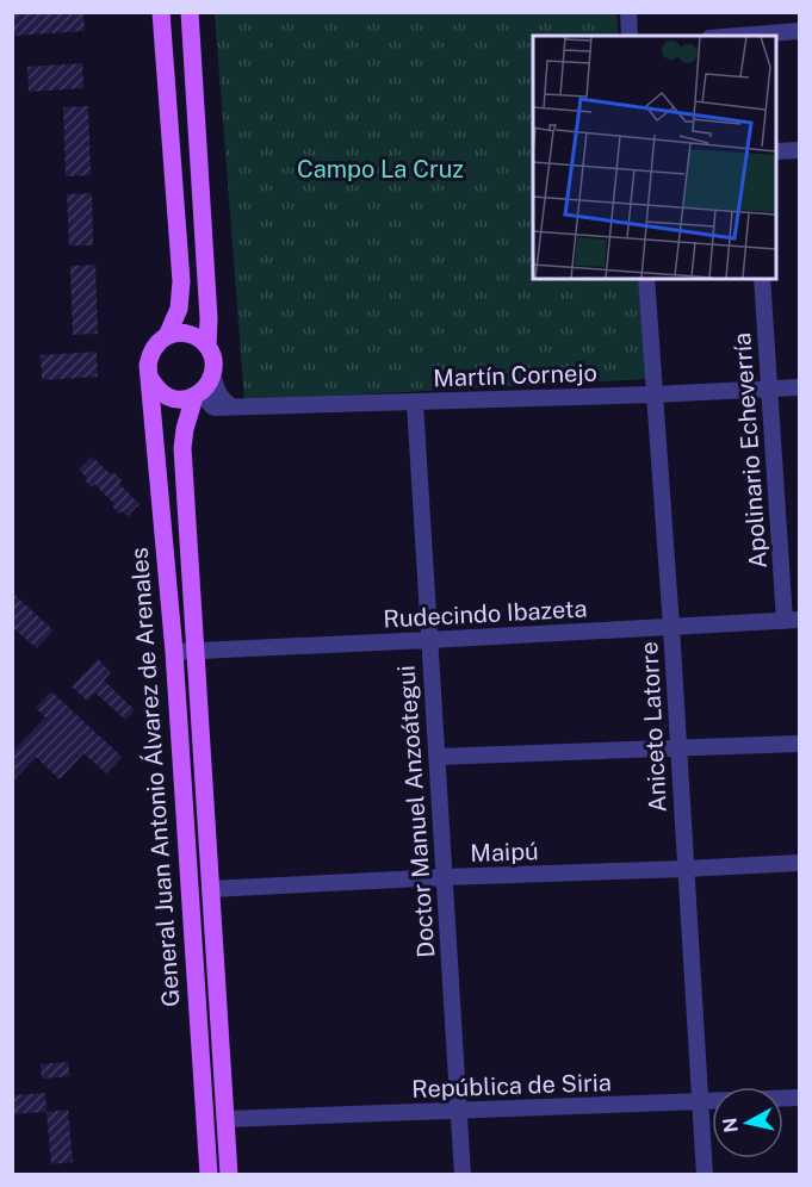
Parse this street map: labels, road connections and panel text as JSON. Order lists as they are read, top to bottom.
{
  "streets": {
    "main road": ["General Juan Antonio Álvarez de Arenales"],
    "street": [
      "Martín Cornejo",
      "Apolinario Echeverría",
      "Rudecindo Ibazeta",
      "Aniceto Latorre",
      "Doctor Manuel Anzoátegui",
      "Maipú",
      "República de Siria"
    ]
  },
  "crossings": [
    ["Martín Cornejo", "Apolinario Echeverría"],
    ["Martín Cornejo", "Aniceto Latorre"],
    ["Martín Cornejo", "General Juan Antonio Álvarez de Arenales"],
    ["Martín Cornejo", "Doctor Manuel Anzoátegui"],
    ["Apolinario Echeverría", "Rudecindo Ibazeta"],
    ["Rudecindo Ibazeta", "Aniceto Latorre"],
    ["Rudecindo Ibazeta", "General Juan Antonio Álvarez de Arenales"],
    ["Rudecindo Ibazeta", "Doctor Manuel Anzoátegui"],
    ["Aniceto Latorre", "Maipú"],
    ["Aniceto Latorre", "República de Siria"],
    ["General Juan Antonio Álvarez de Arenales", "Maipú"],
    ["General Juan Antonio Álvarez de Arenales", "República de Siria"],
    ["Doctor Manuel Anzoátegui", "Maipú"],
    ["Doctor Manuel Anzoátegui", "República de Siria"]
  ],
  "parks": ["Campo La Cruz"],
  "north": "left"
}
